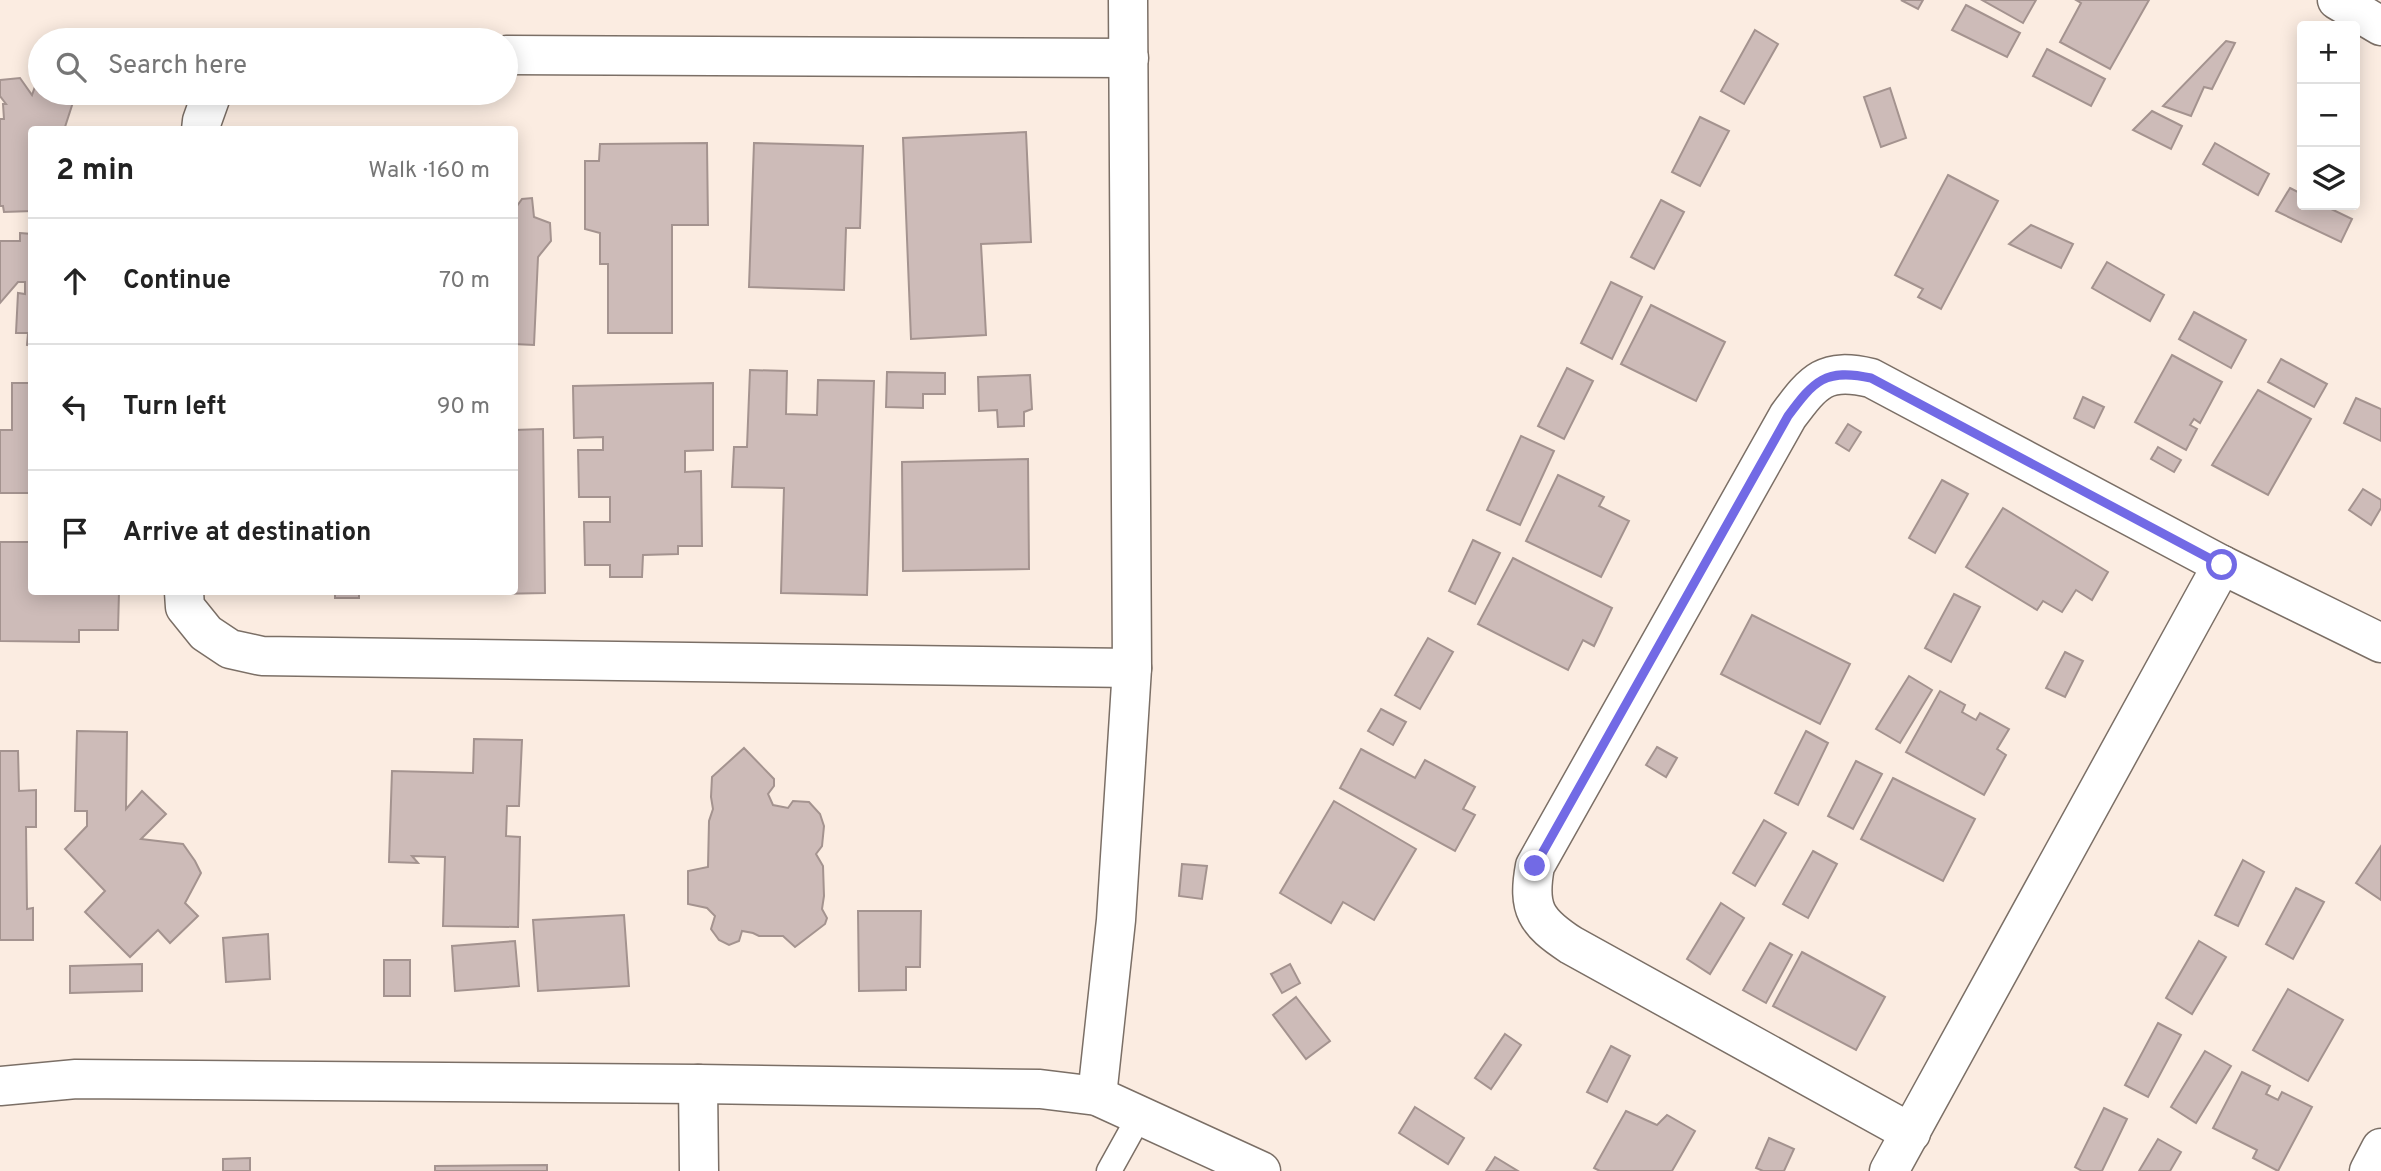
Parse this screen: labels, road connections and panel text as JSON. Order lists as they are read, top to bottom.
{
  "page": {
    "map_buttons": ["+", "−"],
    "search": "Search here",
    "heading": ["2 min", "Walk · 160 m"],
    "list": [
      ["Continue", "70 m"],
      ["Turn left", "90 m"],
      "Arrive at destination"
    ]
  }
}
